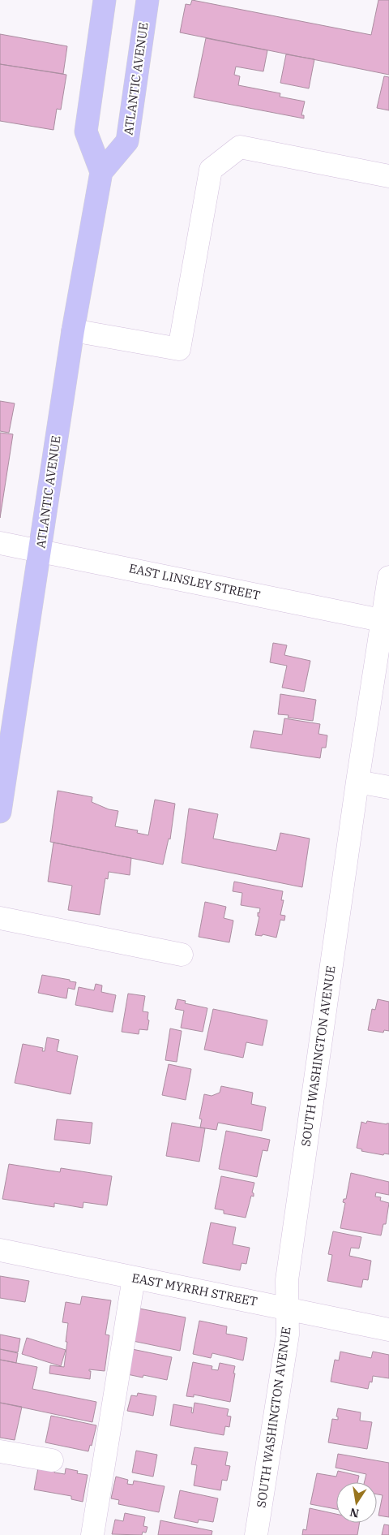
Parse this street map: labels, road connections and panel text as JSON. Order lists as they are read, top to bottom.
{
  "streets": {
    "main road": ["ATLANTIC AVENUE"],
    "street": ["EAST LINSLEY STREET", "SOUTH WASHINGTON AVENUE", "EAST MYRRH STREET"]
  },
  "crossings": [
    ["ATLANTIC AVENUE", "EAST LINSLEY STREET"],
    ["EAST LINSLEY STREET", "SOUTH WASHINGTON AVENUE"],
    ["SOUTH WASHINGTON AVENUE", "EAST MYRRH STREET"]
  ],
  "north": "bottom"
}
